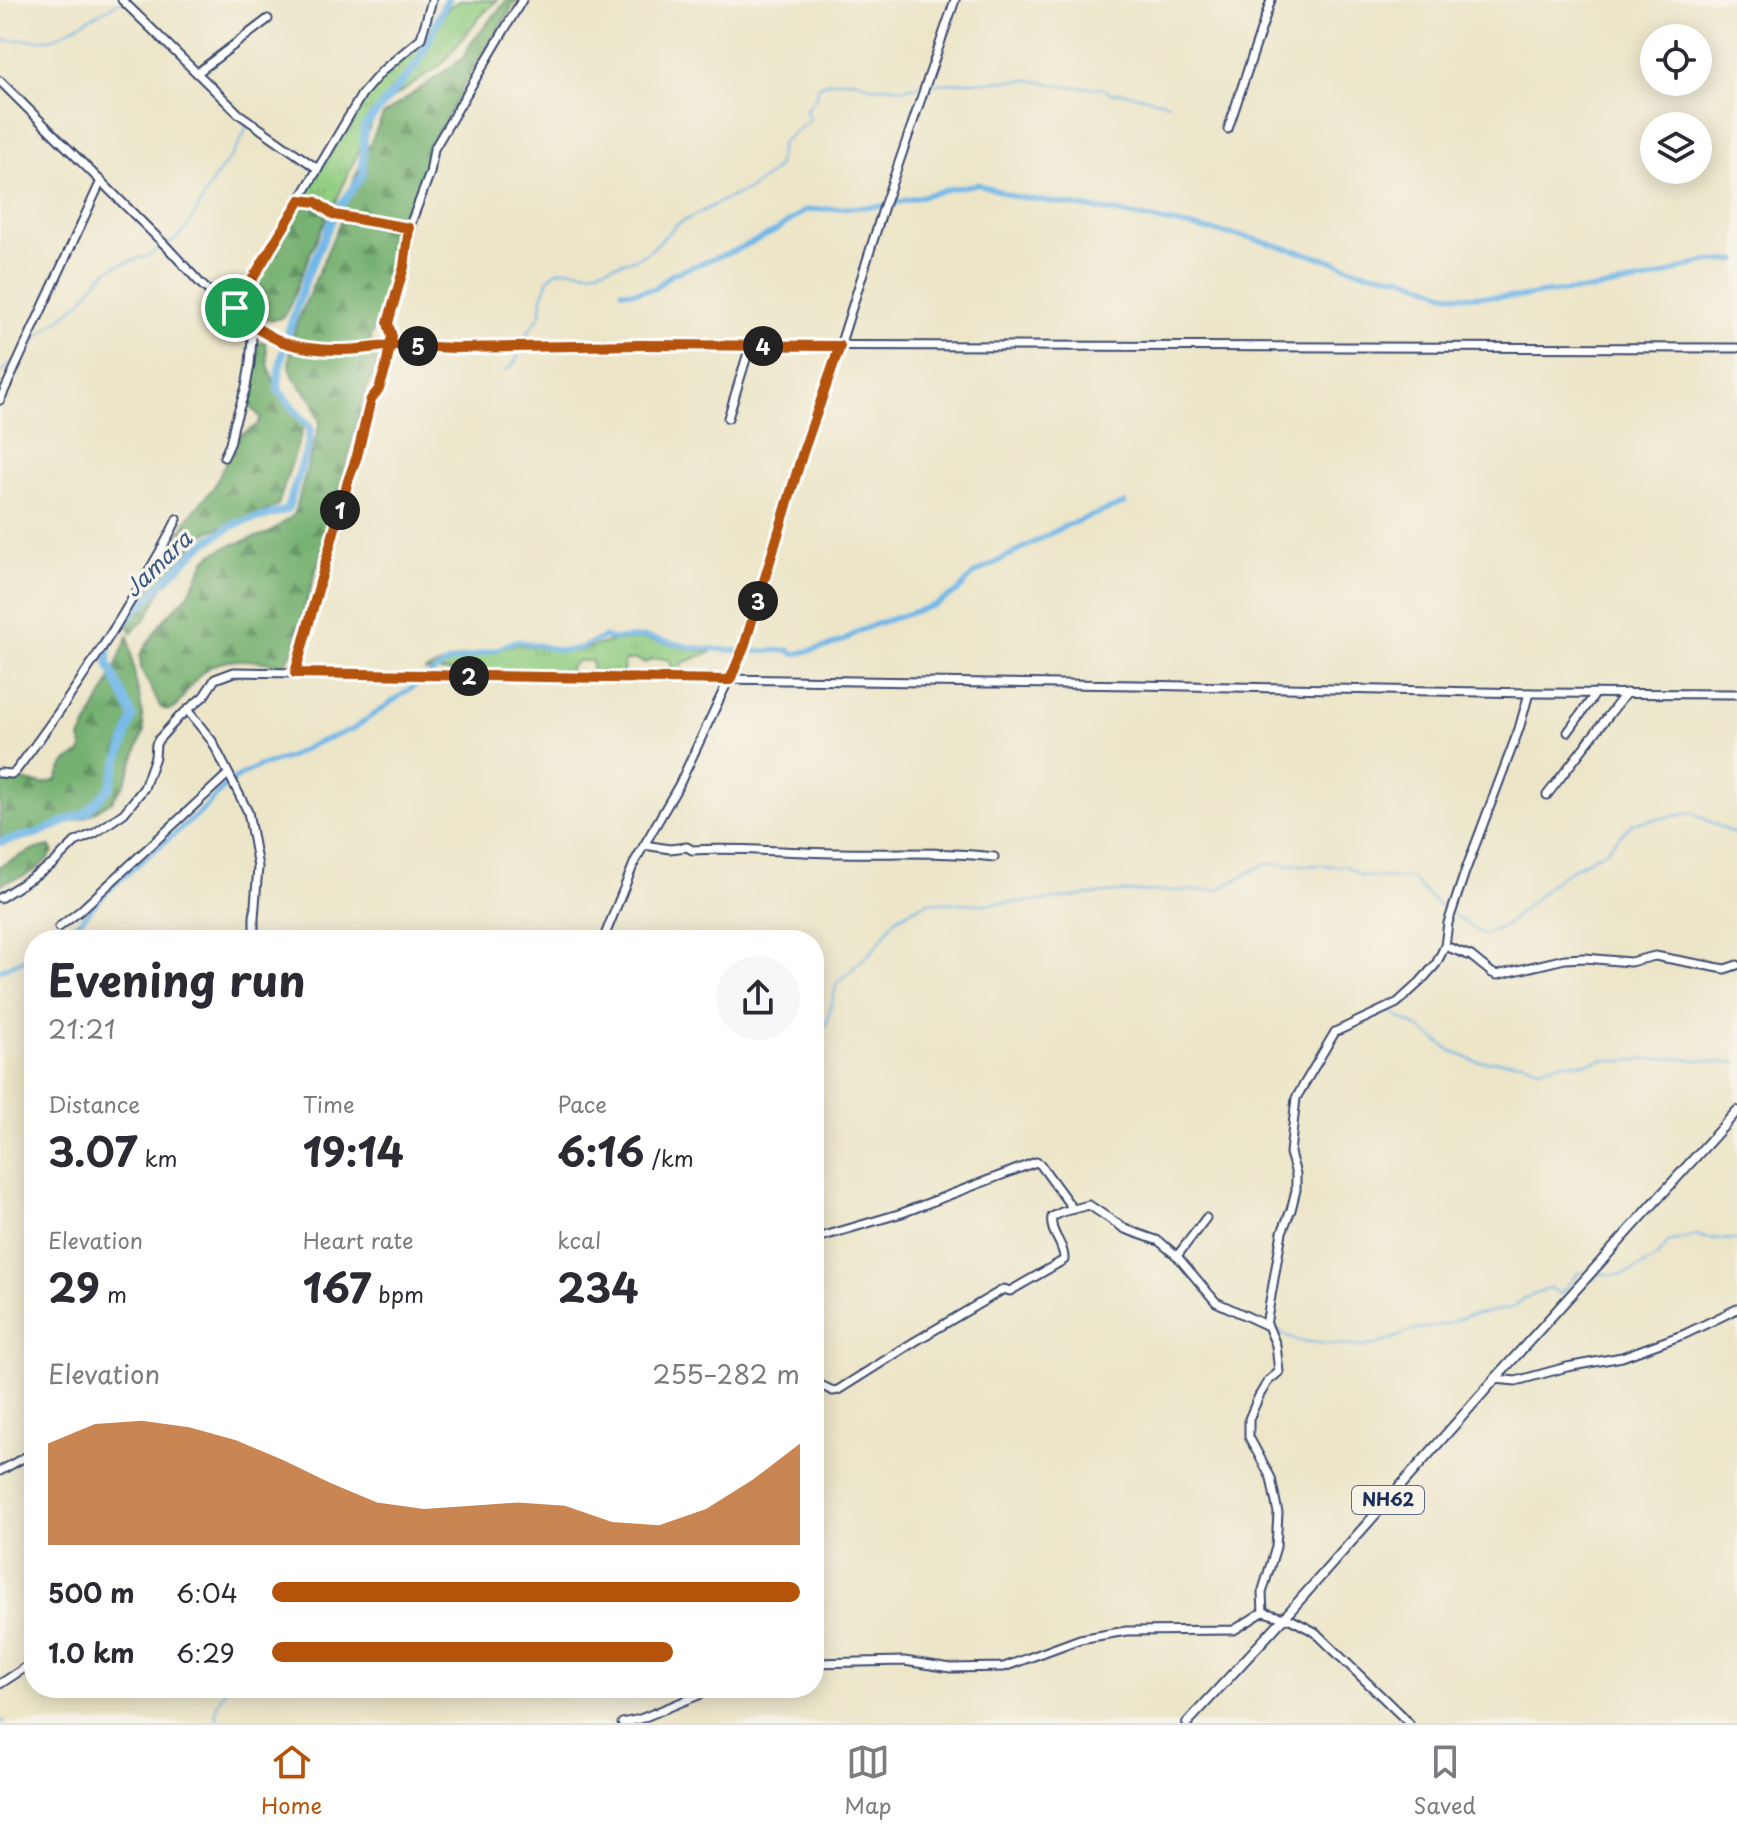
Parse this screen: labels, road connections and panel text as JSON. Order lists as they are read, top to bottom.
{
  "streets": {
    "main road": ["NH62"]
  },
  "water": ["Jamara"],
  "page": {
    "pins": [
      "4",
      "5",
      "1",
      "3",
      "2"
    ],
    "heading": ["Evening run", "21:21"],
    "stats": [
      ["Distance", "3.07 km"],
      ["Time", "19:14"],
      ["Pace", "6:16 /km"],
      ["Elevation", "29 m"],
      ["Heart rate", "167 bpm"],
      ["kcal", "234"]
    ],
    "chart": ["Elevation", "255–282 m"],
    "list": [
      {
        "name": "500 m",
        "note": "6:04"
      },
      {
        "name": "1.0 km",
        "note": "6:29"
      }
    ],
    "tabs": ["Home", "Map", "Saved"]
  }
}
